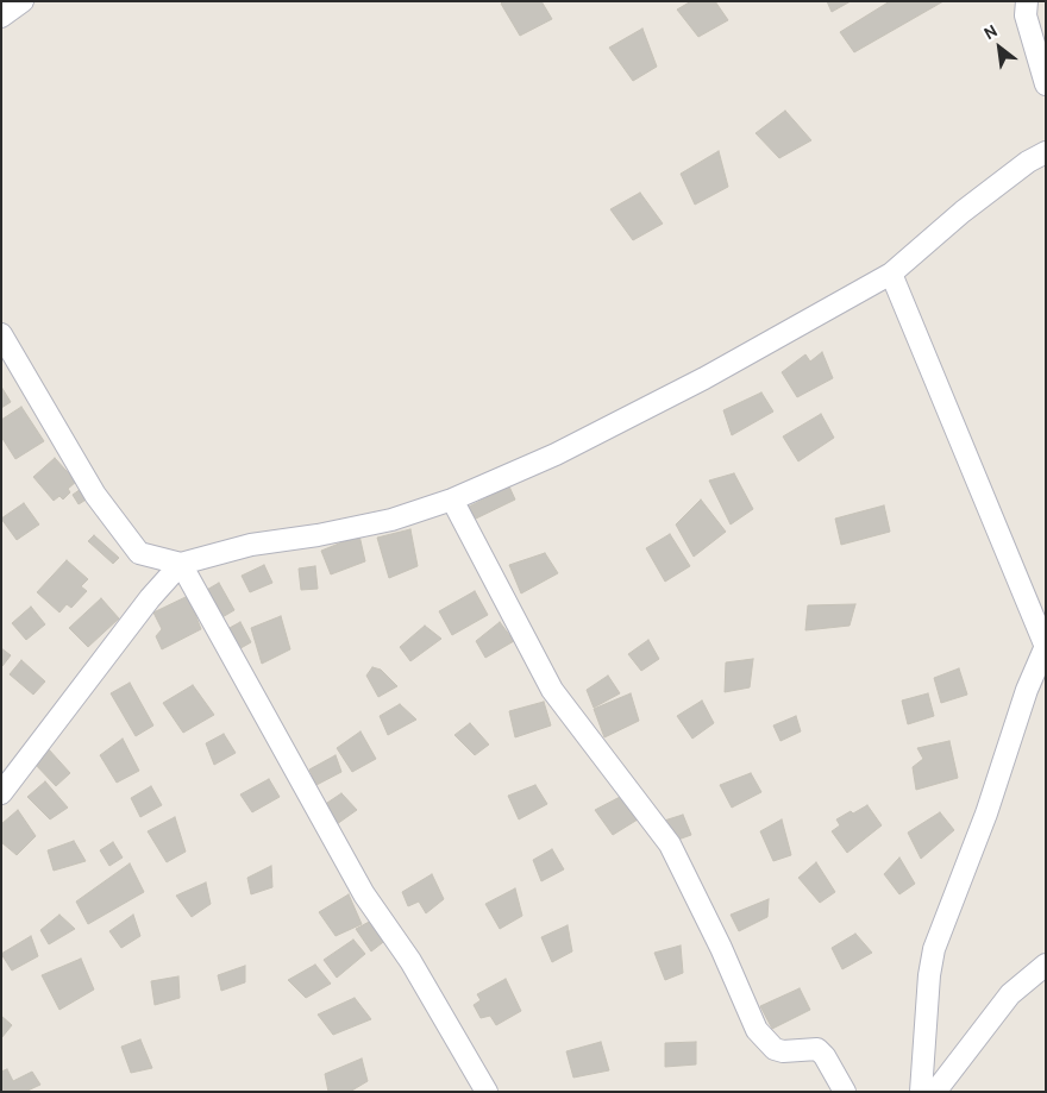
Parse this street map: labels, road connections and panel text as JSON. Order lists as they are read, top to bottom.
{
  "north": "top left"
}
